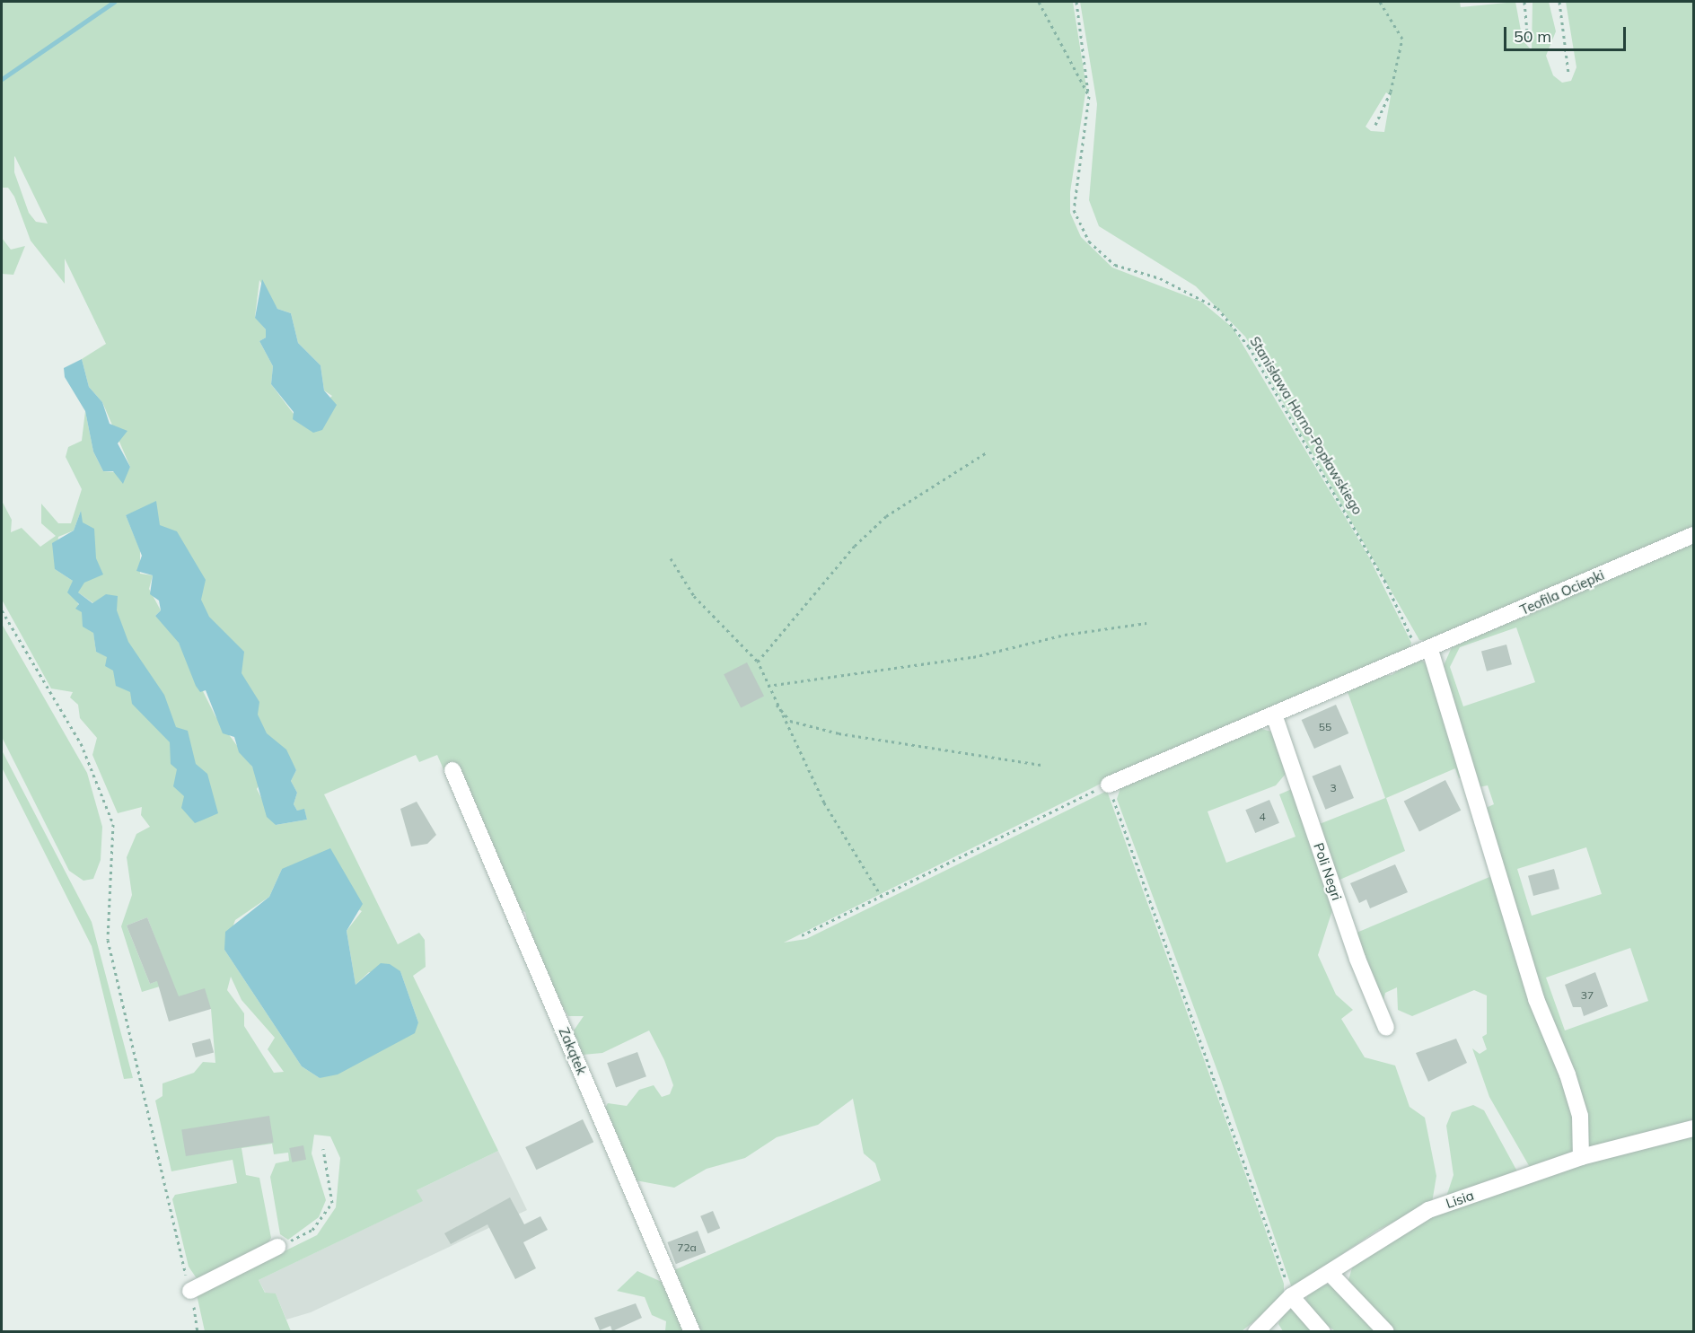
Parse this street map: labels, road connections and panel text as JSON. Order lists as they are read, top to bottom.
{
  "streets": {
    "street": [
      "Teofila Ociepki",
      "Poli Negri",
      "Zakątek",
      "Lisia"
    ],
    "path": ["Stanisława Horno-Popławskiego"]
  },
  "crossings": [
    ["Stanisława Horno-Popławskiego", "Teofila Ociepki"],
    ["Teofila Ociepki", "Poli Negri"]
  ],
  "house_numbers": [
    "55",
    "3",
    "4",
    "37",
    "72a"
  ],
  "scale_bar": "50 m"
}
